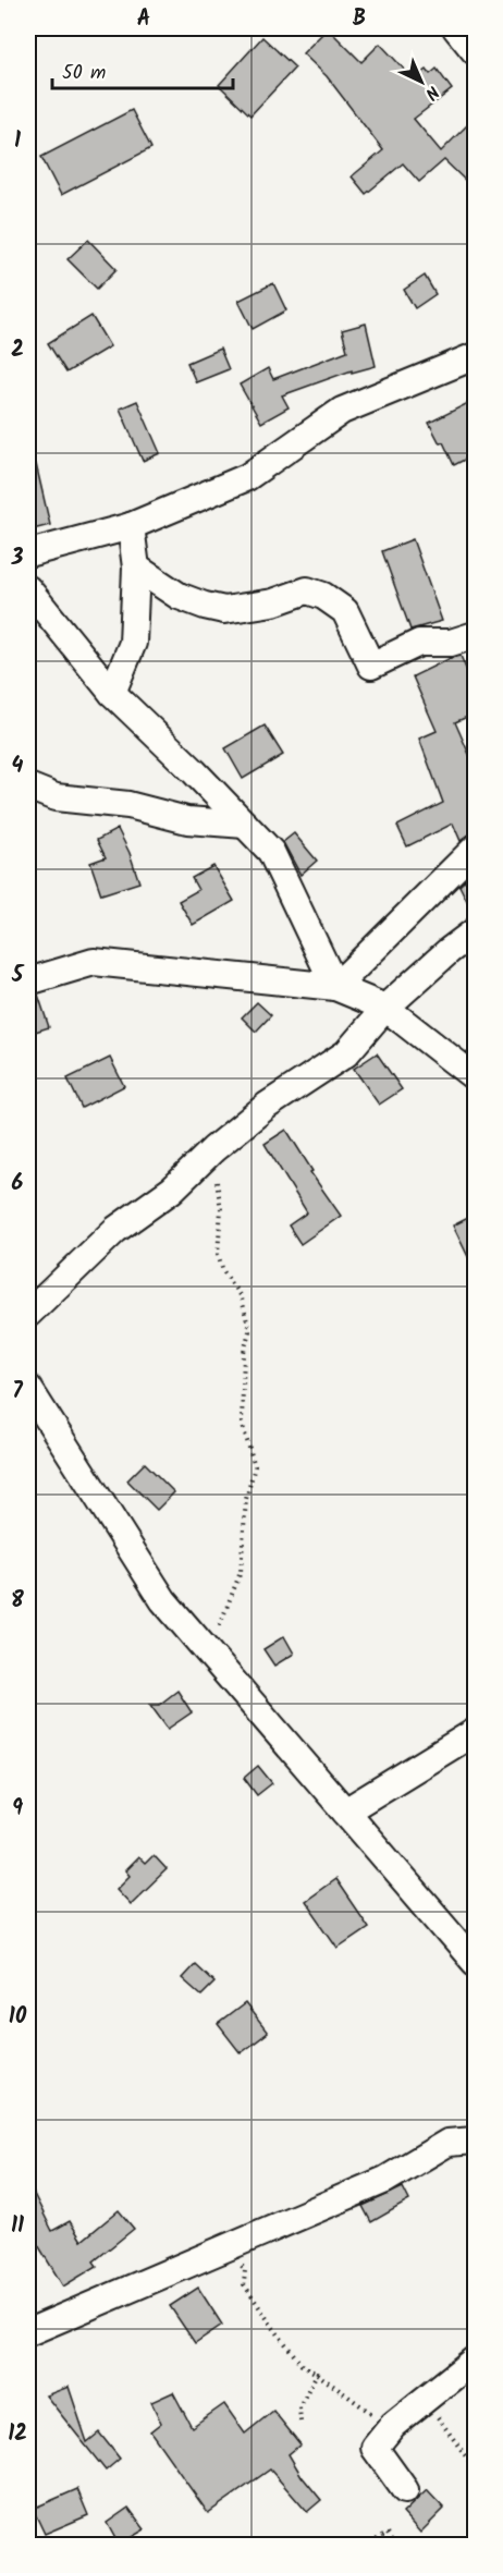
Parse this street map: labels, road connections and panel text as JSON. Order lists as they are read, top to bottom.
{
  "scale_bar": "50 m",
  "north": "bottom right",
  "grid": {
    "columns": ["A", "B"],
    "rows": [
      "1",
      "2",
      "3",
      "4",
      "5",
      "6",
      "7",
      "8",
      "9",
      "10",
      "11",
      "12"
    ]
  }
}
